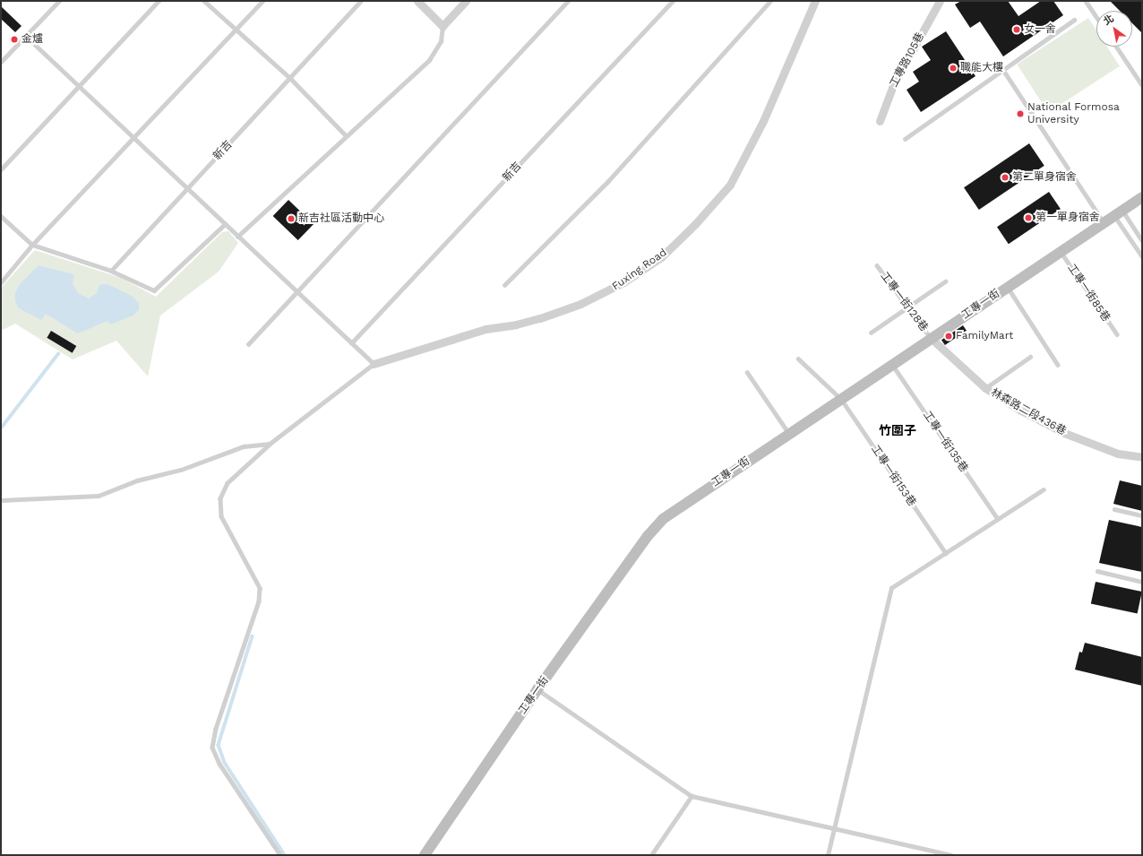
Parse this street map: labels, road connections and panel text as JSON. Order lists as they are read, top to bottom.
{
  "streets": {
    "street": [
      "工專路105巷",
      "Fuxing Road",
      "工專一街",
      "林森路二段436巷"
    ],
    "lane": [
      "新吉",
      "工專一街85巷",
      "工專一街128巷",
      "工專一街135巷",
      "工專一街153巷"
    ]
  },
  "crossings": [
    ["工專一街85巷", "工專一街"],
    ["工專一街128巷", "工專一街"],
    ["工專一街128巷", "林森路二段436巷"],
    ["工專一街", "林森路二段436巷"],
    ["工專一街", "工專一街135巷"],
    ["工專一街", "工專一街153巷"]
  ],
  "districts": ["竹圍子"],
  "places": [
    "女一舍",
    "金爐",
    "職能大樓",
    "National Formosa University",
    "第二單身宿舍",
    "第一單身宿舍",
    "新吉社區活動中心",
    "FamilyMart"
  ],
  "north": "top left"
}
